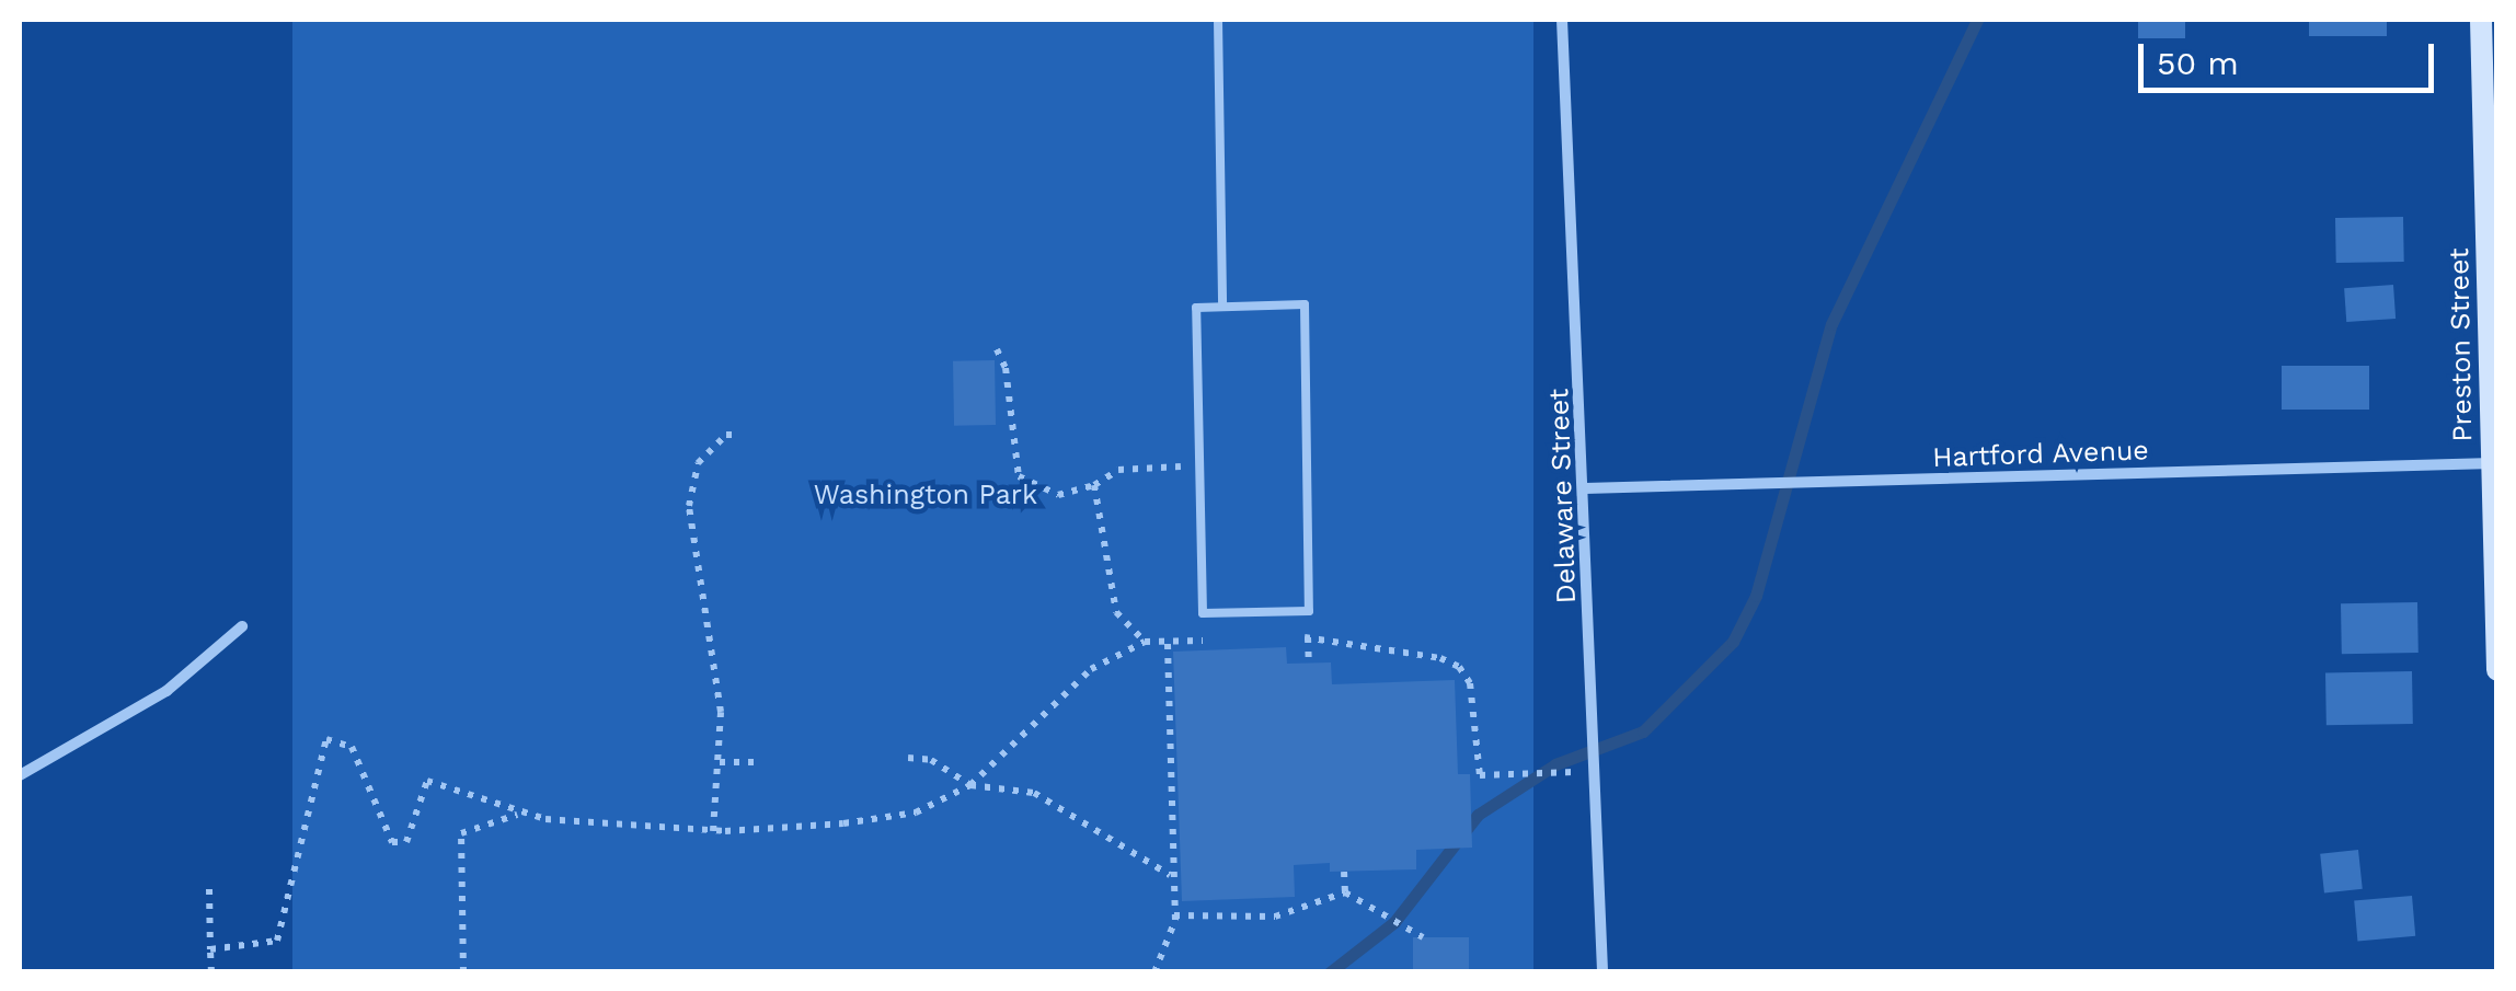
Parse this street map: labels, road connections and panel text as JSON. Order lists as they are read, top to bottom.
{
  "streets": {
    "street": ["Preston Street", "Hartford Avenue", "Delaware Street"]
  },
  "crossings": [
    ["Preston Street", "Hartford Avenue"],
    ["Hartford Avenue", "Delaware Street"]
  ],
  "parks": ["Washington Park"],
  "scale_bar": "50 m"
}
